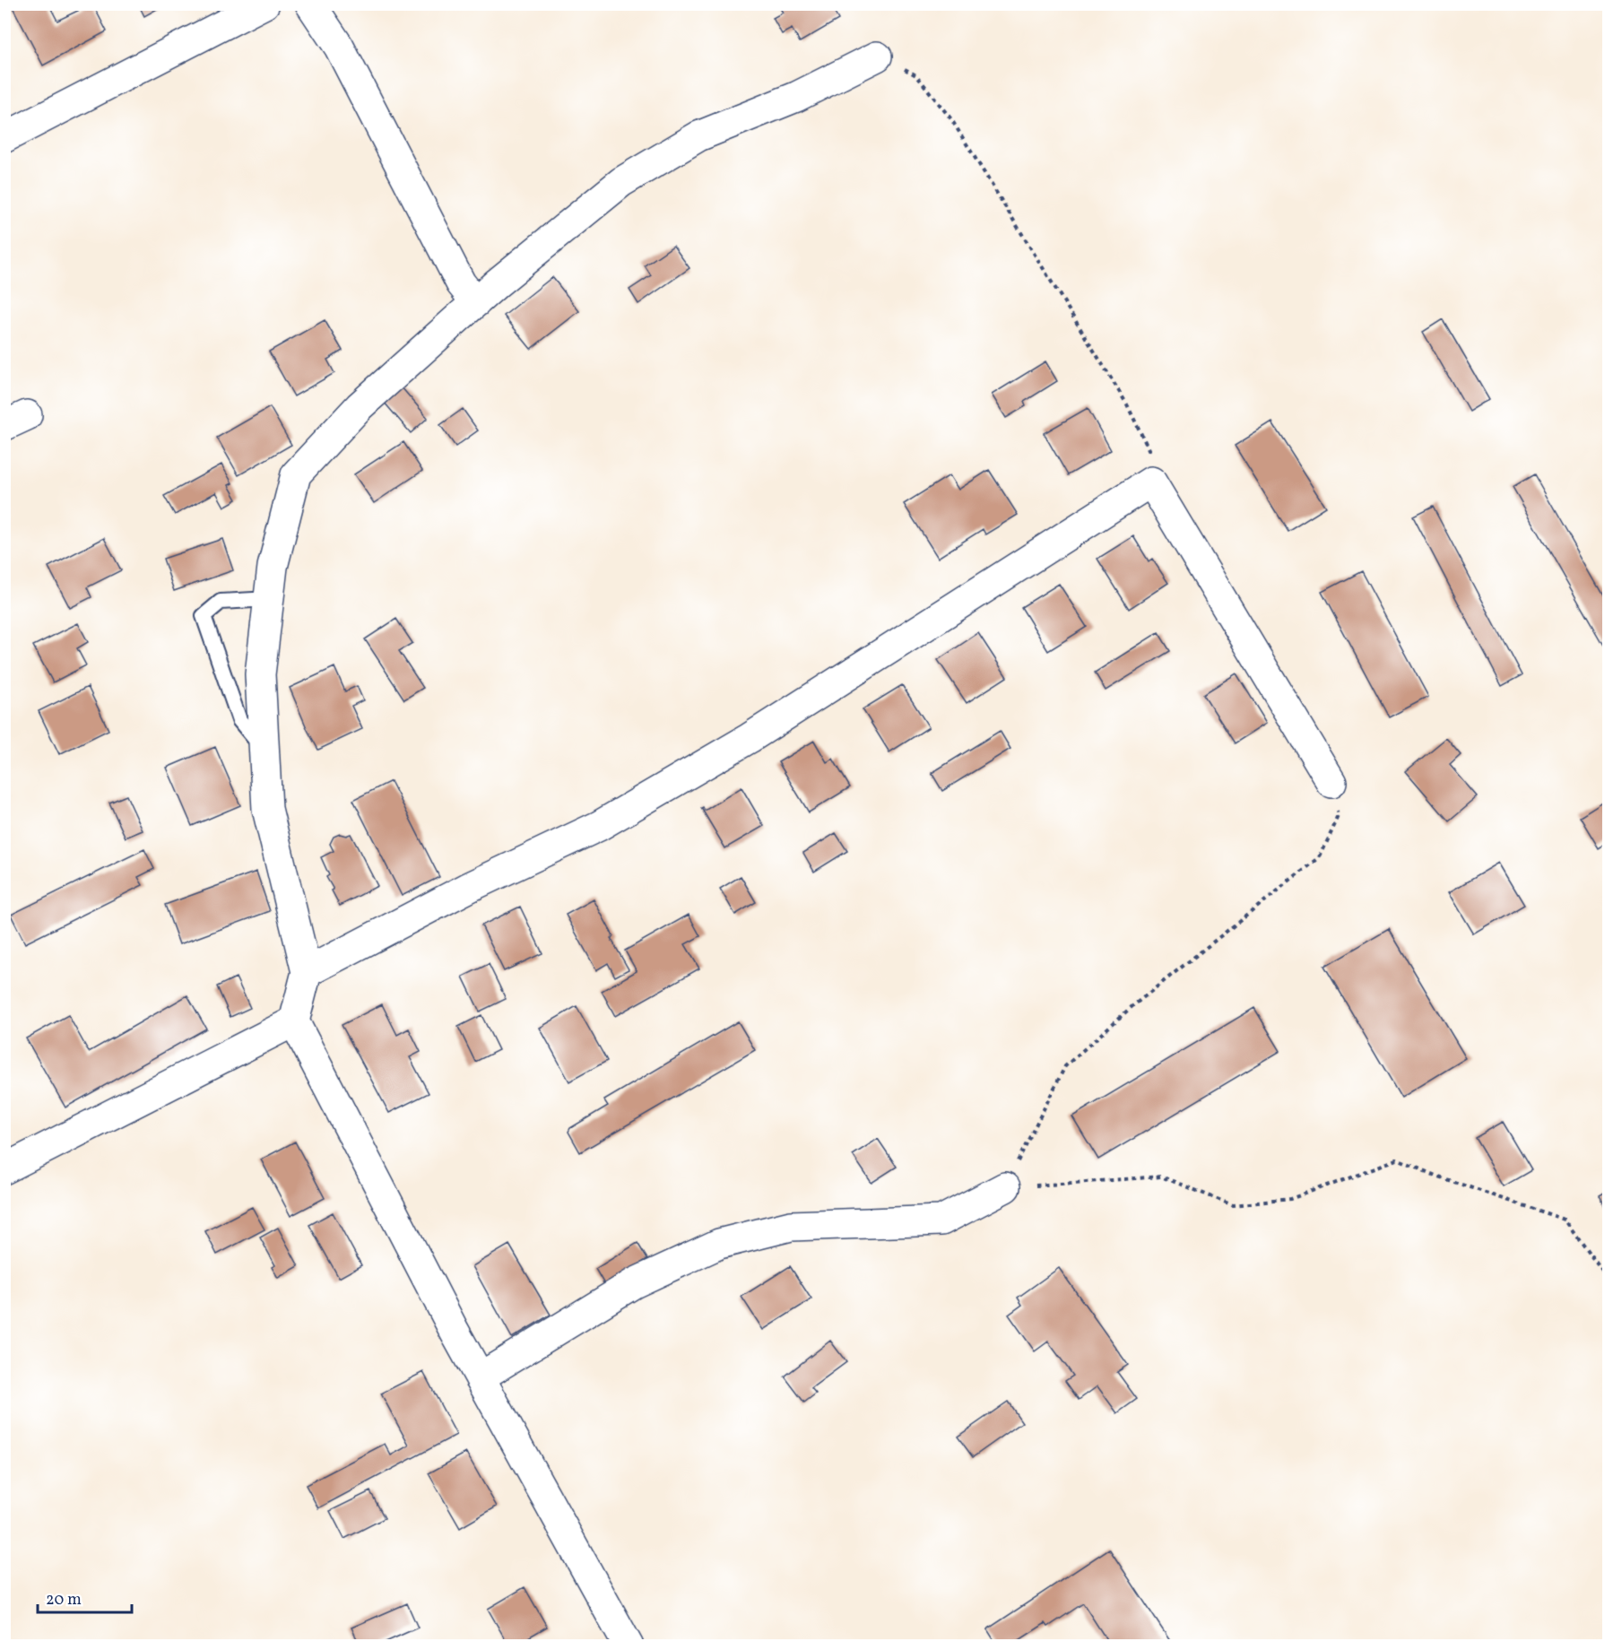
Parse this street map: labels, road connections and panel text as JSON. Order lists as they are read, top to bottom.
{
  "scale_bar": "20 m"
}
